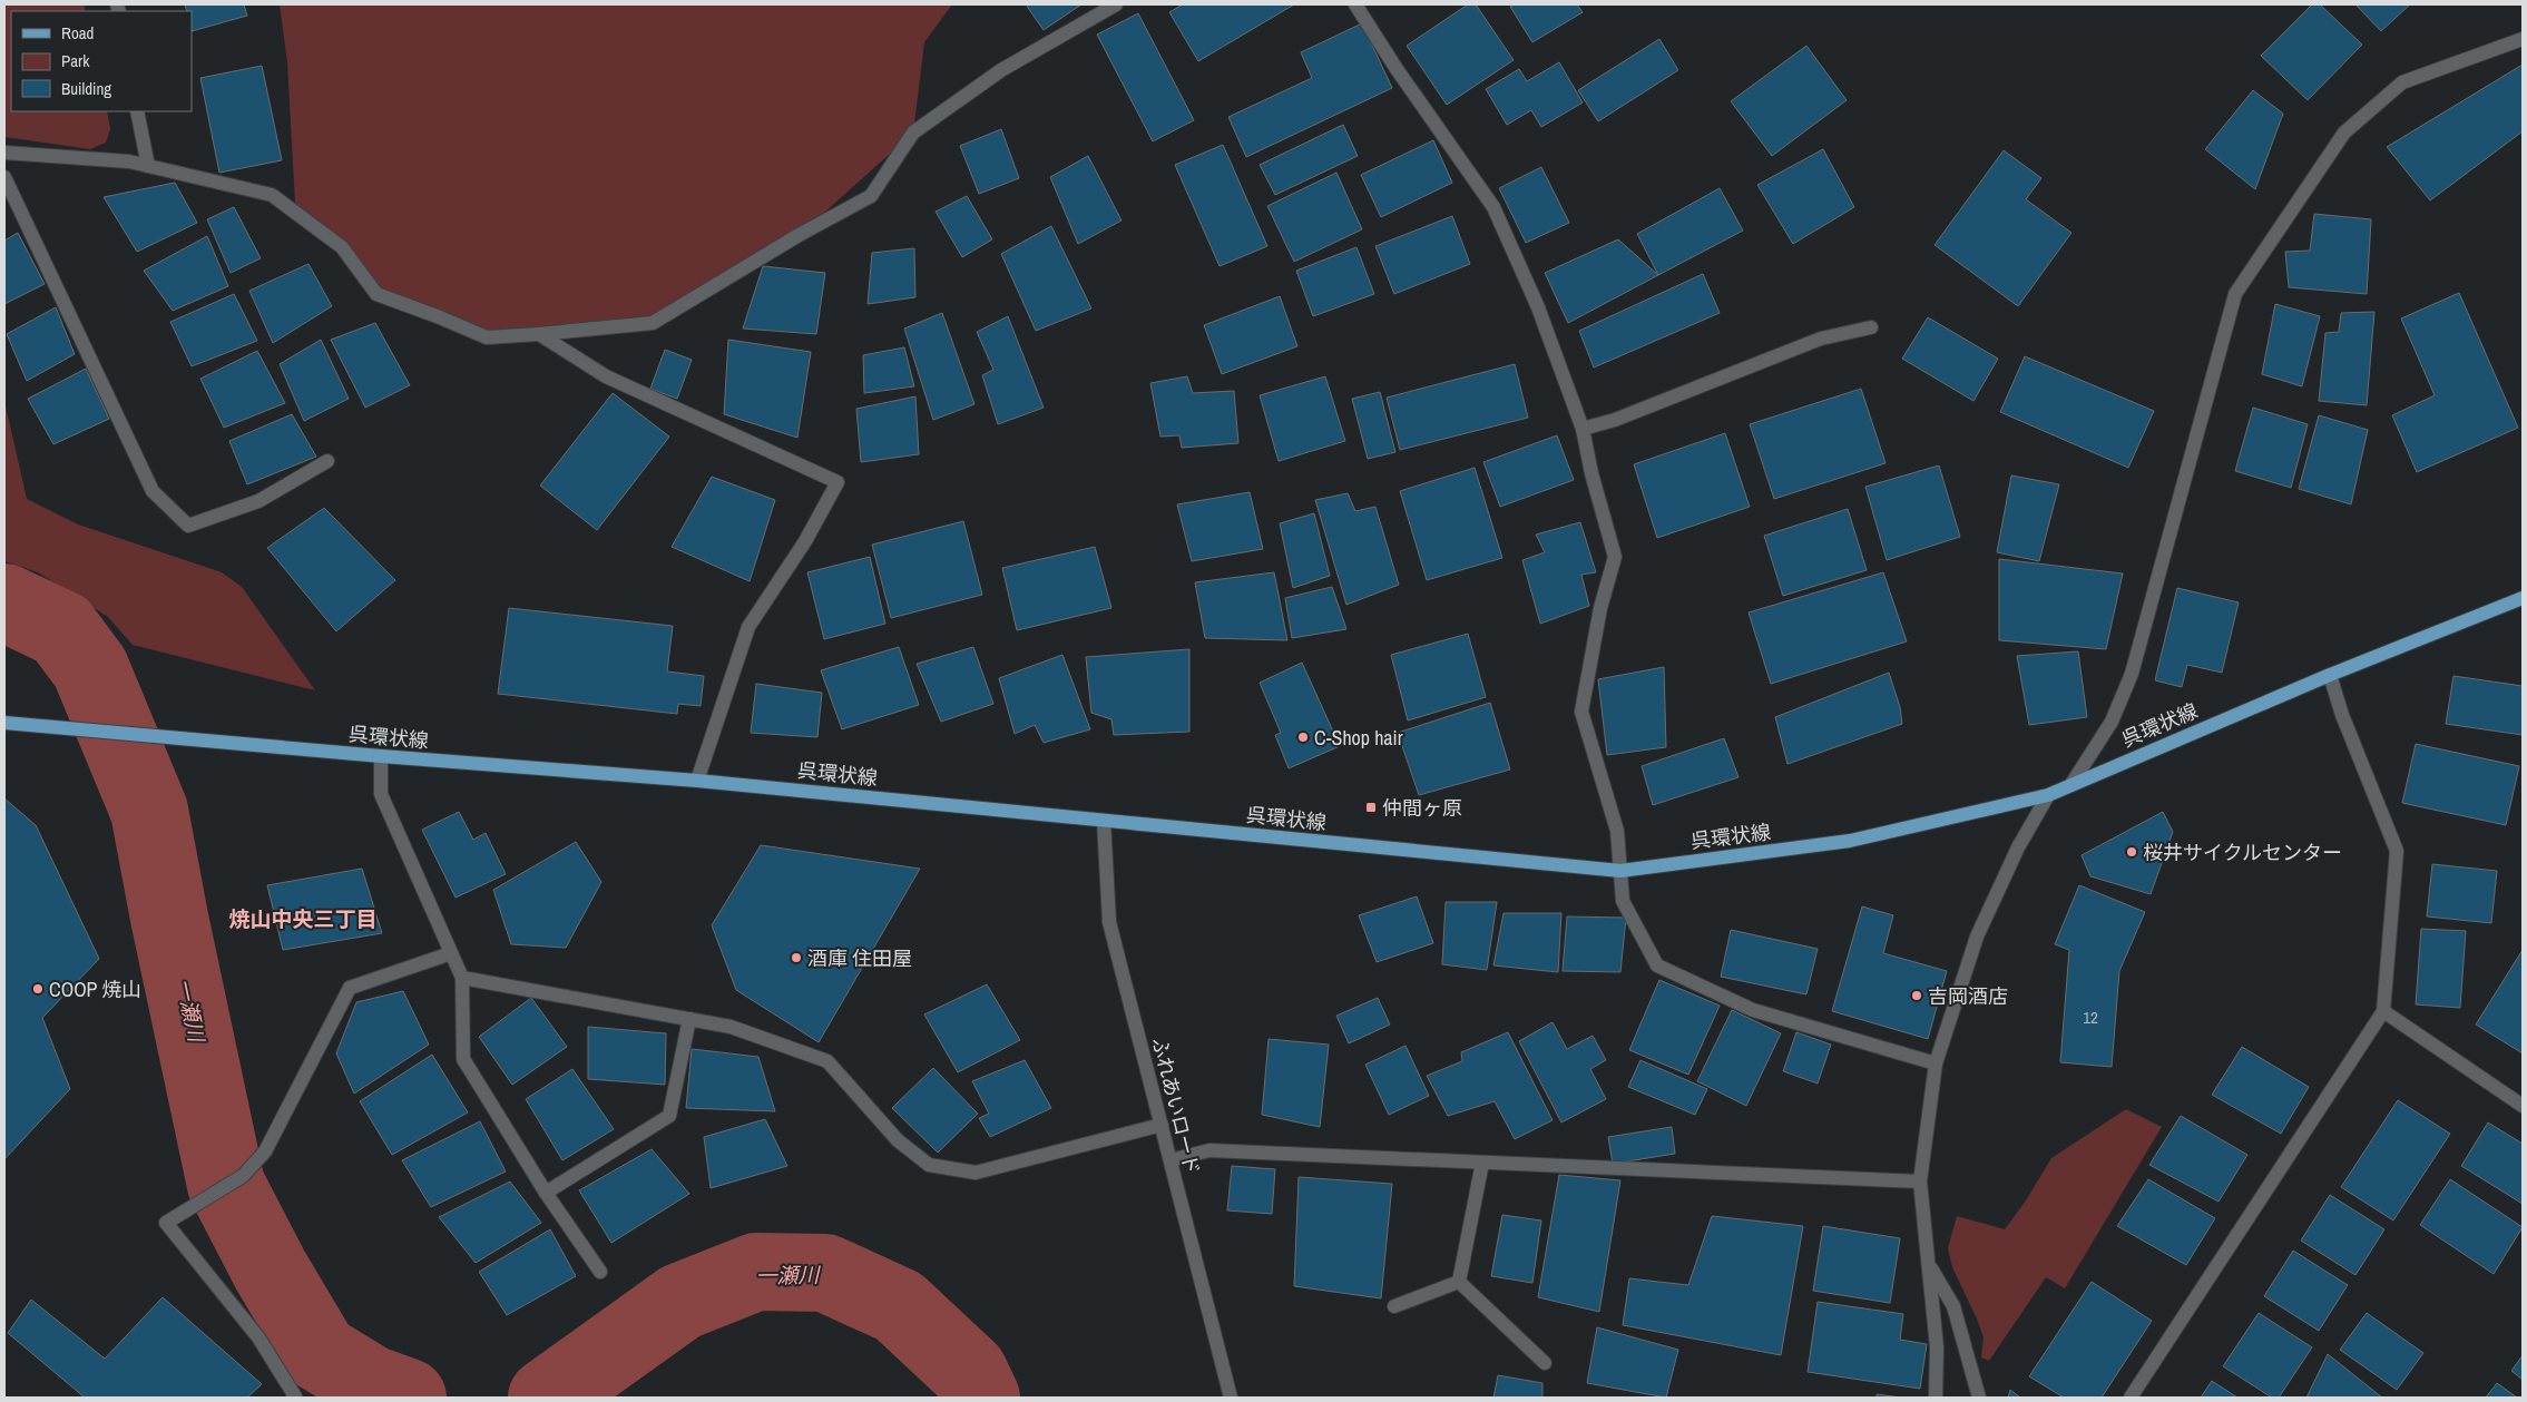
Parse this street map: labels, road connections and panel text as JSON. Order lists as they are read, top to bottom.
{
  "streets": {
    "main road": ["呉環状線"],
    "street": ["ふれあいロード"]
  },
  "crossings": [
    ["呉環状線", "ふれあいロード"]
  ],
  "districts": ["焼山中央三丁目"],
  "water": ["一瀬川"],
  "places": {
    "other": [
      "C-Shop hair",
      "桜井サイクルセンター",
      "酒庫 住田屋",
      "COOP 焼山",
      "吉岡酒店"
    ],
    "transit": ["仲間ヶ原"]
  },
  "house_numbers": ["12"],
  "legend": ["Road", "Park", "Building"]
}
